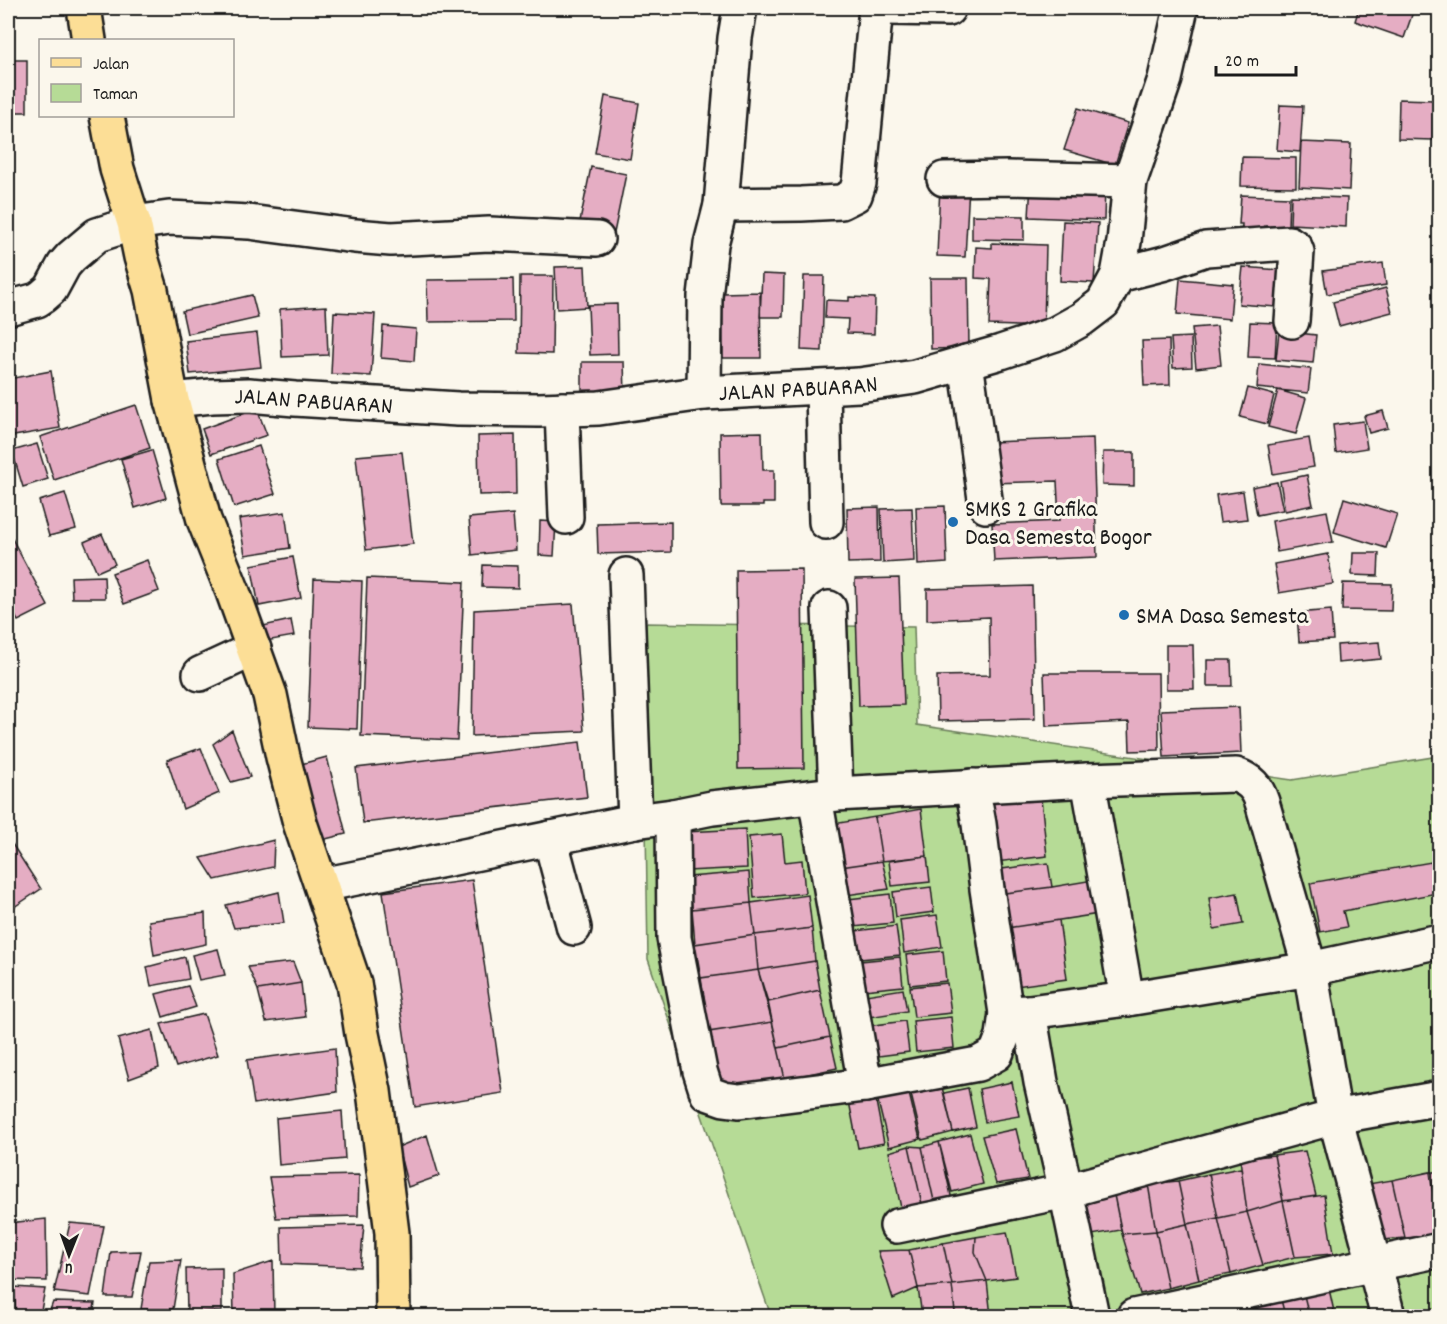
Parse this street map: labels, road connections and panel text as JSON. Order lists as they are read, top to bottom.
{
  "streets": {
    "street": ["JALAN PABUARAN"]
  },
  "places": ["SMKS 2 Grafika Dasa Semesta Bogor", "SMA Dasa Semesta"],
  "legend": ["Jalan", "Taman"],
  "scale_bar": "20 m",
  "north": "bottom"
}
